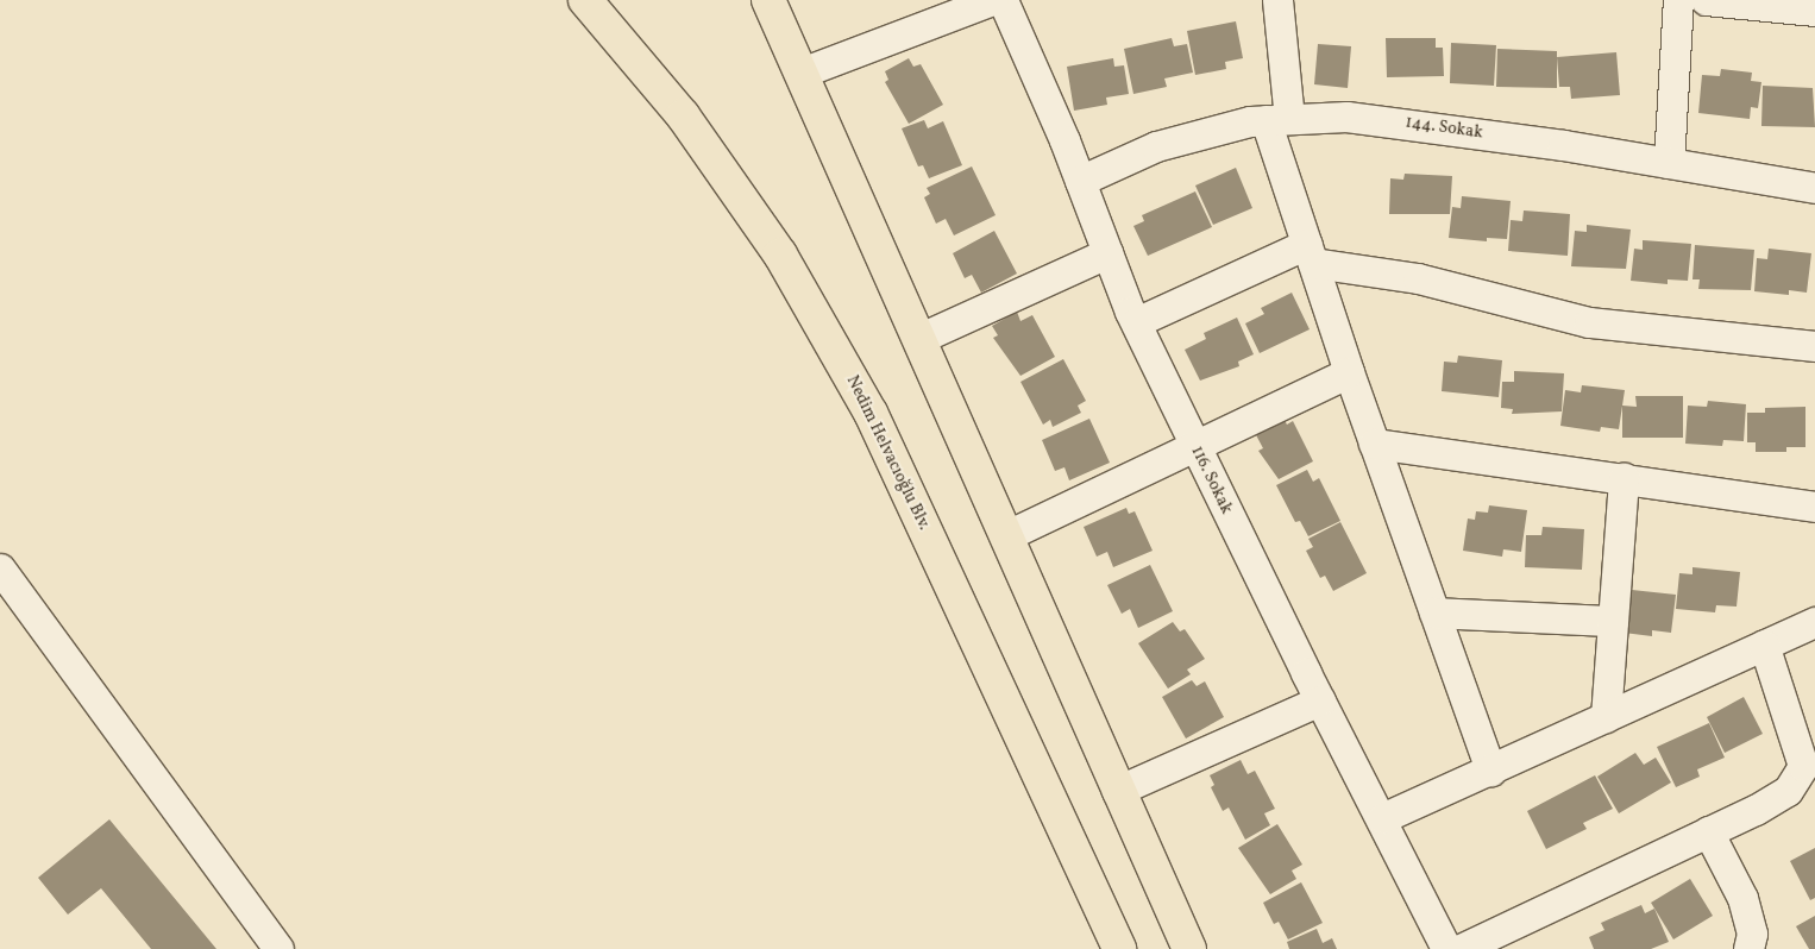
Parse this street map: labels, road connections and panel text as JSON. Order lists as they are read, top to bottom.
{
  "streets": {
    "main road": ["Nedim Helvacıoğlu Blv."],
    "street": ["144. Sokak", "116. Sokak"]
  },
  "crossings": [
    ["144. Sokak", "116. Sokak"]
  ]
}
